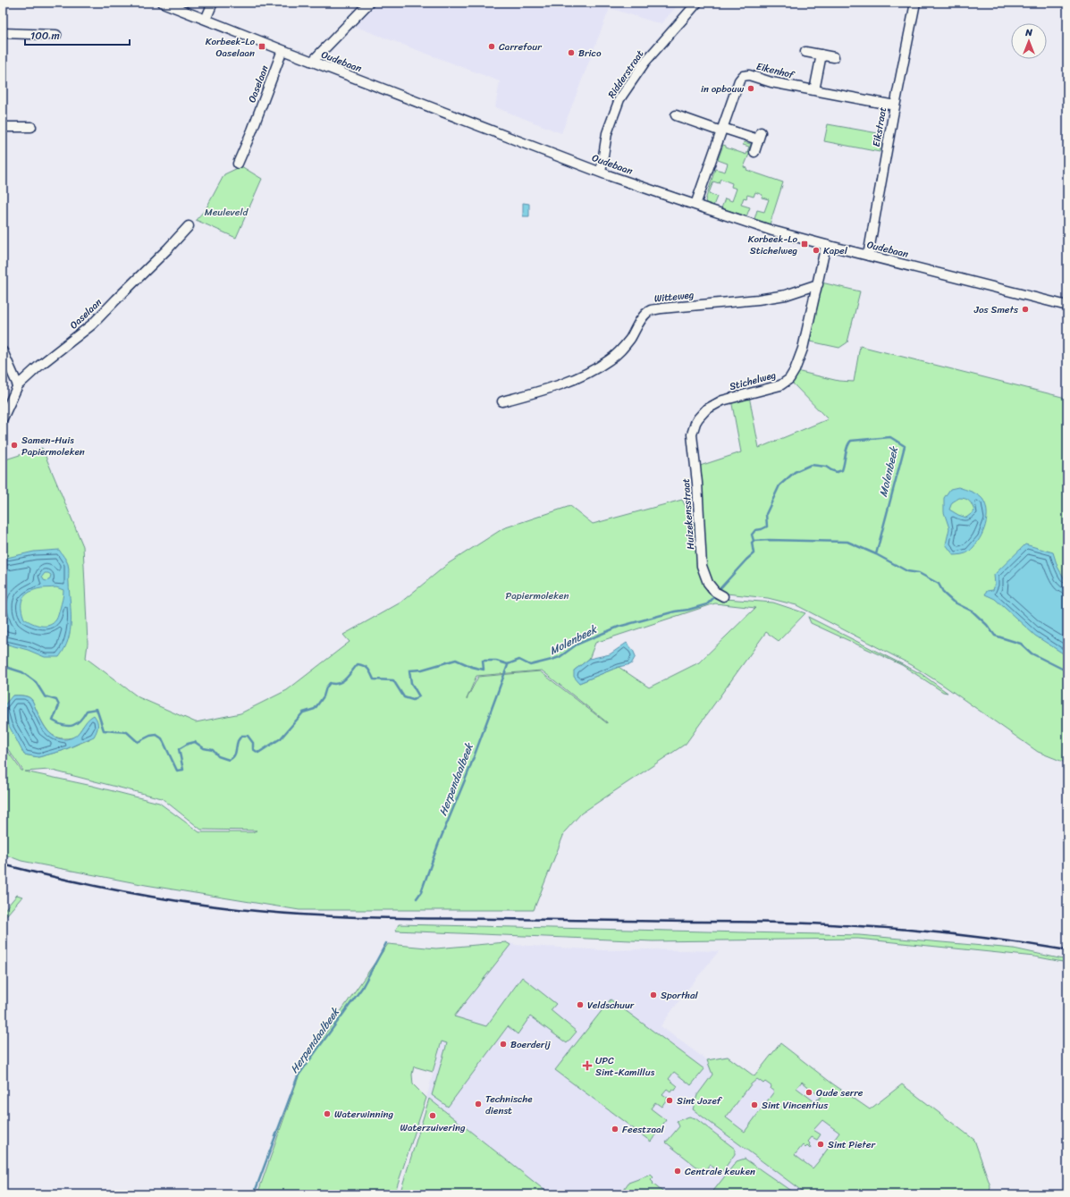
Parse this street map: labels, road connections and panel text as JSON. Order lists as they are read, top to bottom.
{
  "streets": {
    "street": [
      "Oudebaan",
      "Eikenhof",
      "Ridderstraat",
      "Oaselaan",
      "Eikstraat",
      "Witteweg",
      "Stichelweg",
      "Huizekensstraat"
    ]
  },
  "crossings": [
    ["Oudebaan", "Eikenhof"],
    ["Oudebaan", "Ridderstraat"],
    ["Oudebaan", "Oaselaan"],
    ["Oudebaan", "Eikstraat"],
    ["Eikenhof", "Eikstraat"],
    ["Witteweg", "Stichelweg"],
    ["Stichelweg", "Huizekensstraat"]
  ],
  "water": ["Molenbeek", "Herpendaalbeek"],
  "parks": ["Meuleveld", "Papiermoleken"],
  "places": {
    "transit": ["Korbeek-Lo Oaselaan", "Korbeek-Lo Stichelweg"],
    "other": [
      "Carrefour",
      "Brico",
      "in opbouw",
      "Kapel",
      "Jos Smets",
      "Samen-Huis Papiermoleken",
      "Sporthal",
      "Veldschuur",
      "Boerderij",
      "Oude serre",
      "Sint Jozef",
      "Technische dienst",
      "Sint Vincentius",
      "Waterwinning",
      "Waterzuivering",
      "Feestzaal",
      "Sint Pieter",
      "Centrale keuken"
    ],
    "health": ["UPC Sint-Kamillus"]
  },
  "scale_bar": "100 m",
  "north": "top"
}
